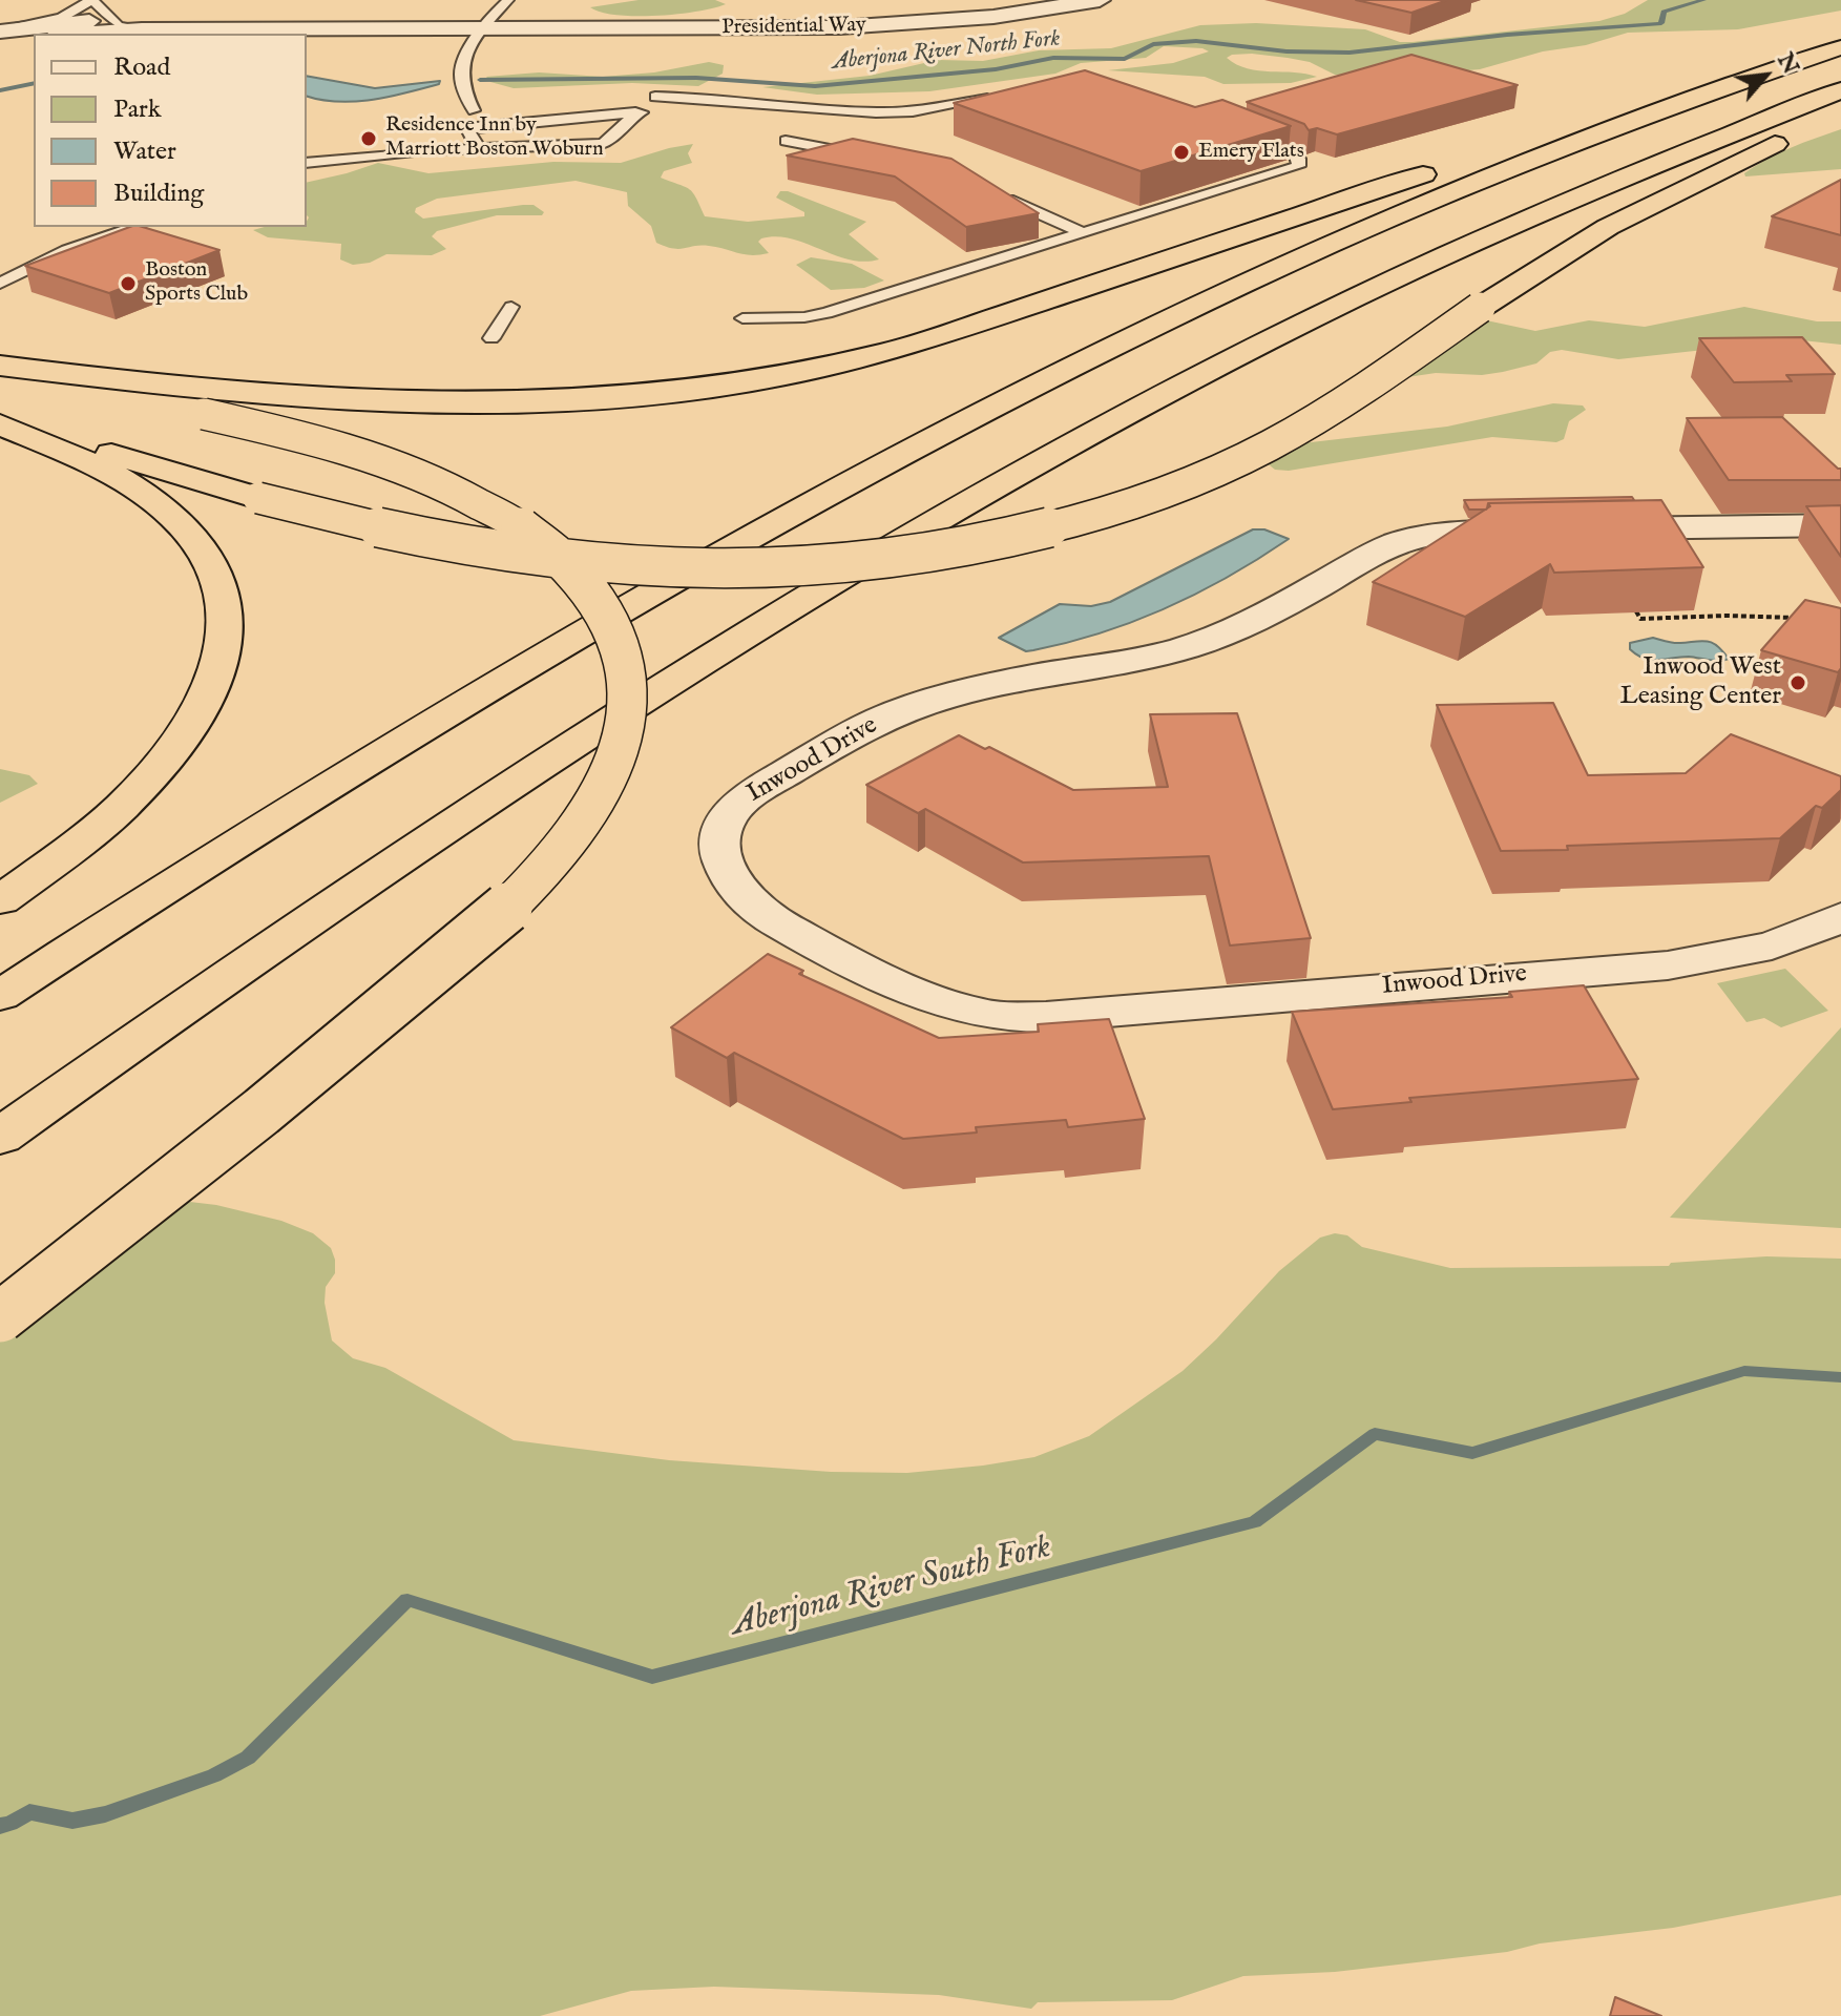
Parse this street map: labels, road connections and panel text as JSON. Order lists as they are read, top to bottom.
{
  "streets": {
    "street": ["Presidential Way", "Inwood Drive"]
  },
  "water": ["Aberjona River North Fork", "Aberjona River South Fork"],
  "places": [
    "Residence Inn by Marriott Boston Woburn",
    "Emery Flats",
    "Boston Sports Club",
    "Inwood West Leasing Center"
  ],
  "legend": [
    "Road",
    "Park",
    "Water",
    "Building"
  ],
  "north": "top right"
}
